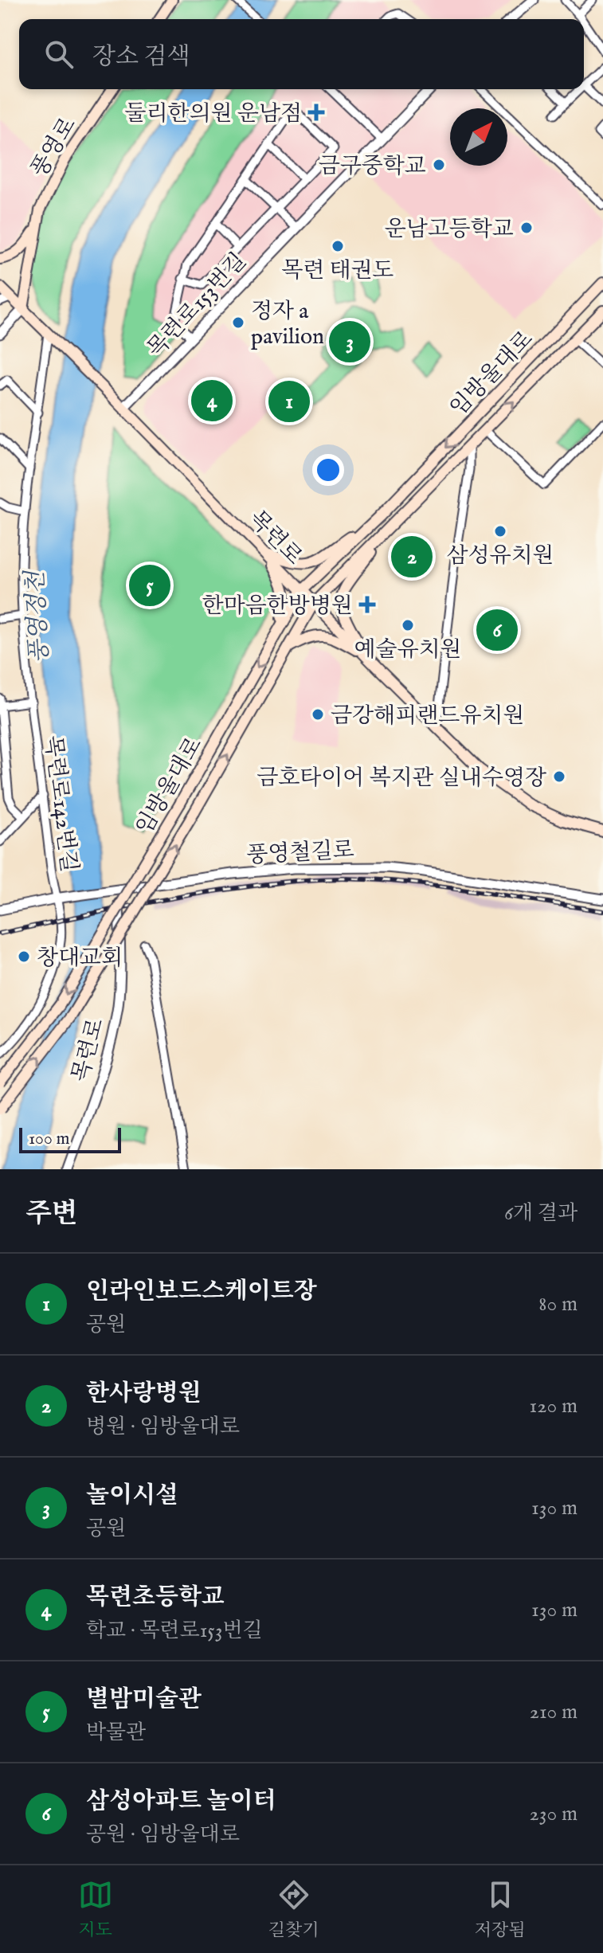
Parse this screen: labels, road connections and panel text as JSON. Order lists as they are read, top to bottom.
{
  "streets": {
    "main road": ["풍영로", "임방울대로", "목련로"],
    "street": ["목련로153번길", "목련로142번길", "풍영철길로"]
  },
  "crossings": [
    ["풍영로", "목련로"],
    ["목련로153번길", "목련로"],
    ["임방울대로", "목련로"],
    ["목련로", "목련로142번길"],
    ["목련로", "풍영철길로"]
  ],
  "water": ["풍영정천"],
  "places": {
    "health": ["둘리한의원 운남점", "한마음한방병원"],
    "other": [
      "금구중학교",
      "운남고등학교",
      "목련 태권도",
      "정자 a pavilion",
      "삼성유치원",
      "예술유치원",
      "금강해피랜드유치원",
      "금호타이어 복지관 실내수영장",
      "창대교회"
    ]
  },
  "scale_bar": "100 m",
  "north": "top right",
  "page": {
    "search": "장소 검색",
    "pins": [
      "3",
      "4",
      "1",
      "2",
      "5",
      "6"
    ],
    "scale": "100 m",
    "heading": ["주변", "6개 결과"],
    "list": [
      {
        "mark": "1",
        "name": "인라인보드스케이트장",
        "note": "공원",
        "value": "80 m"
      },
      {
        "mark": "2",
        "name": "한사랑병원",
        "note": "병원 · 임방울대로",
        "value": "120 m"
      },
      {
        "mark": "3",
        "name": "놀이시설",
        "note": "공원",
        "value": "130 m"
      },
      {
        "mark": "4",
        "name": "목련초등학교",
        "note": "학교 · 목련로153번길",
        "value": "130 m"
      },
      {
        "mark": "5",
        "name": "별밤미술관",
        "note": "박물관",
        "value": "210 m"
      },
      {
        "mark": "6",
        "name": "삼성아파트 놀이터",
        "note": "공원 · 임방울대로",
        "value": "230 m"
      }
    ],
    "nav": ["지도", "길찾기", "저장됨"]
  }
}
